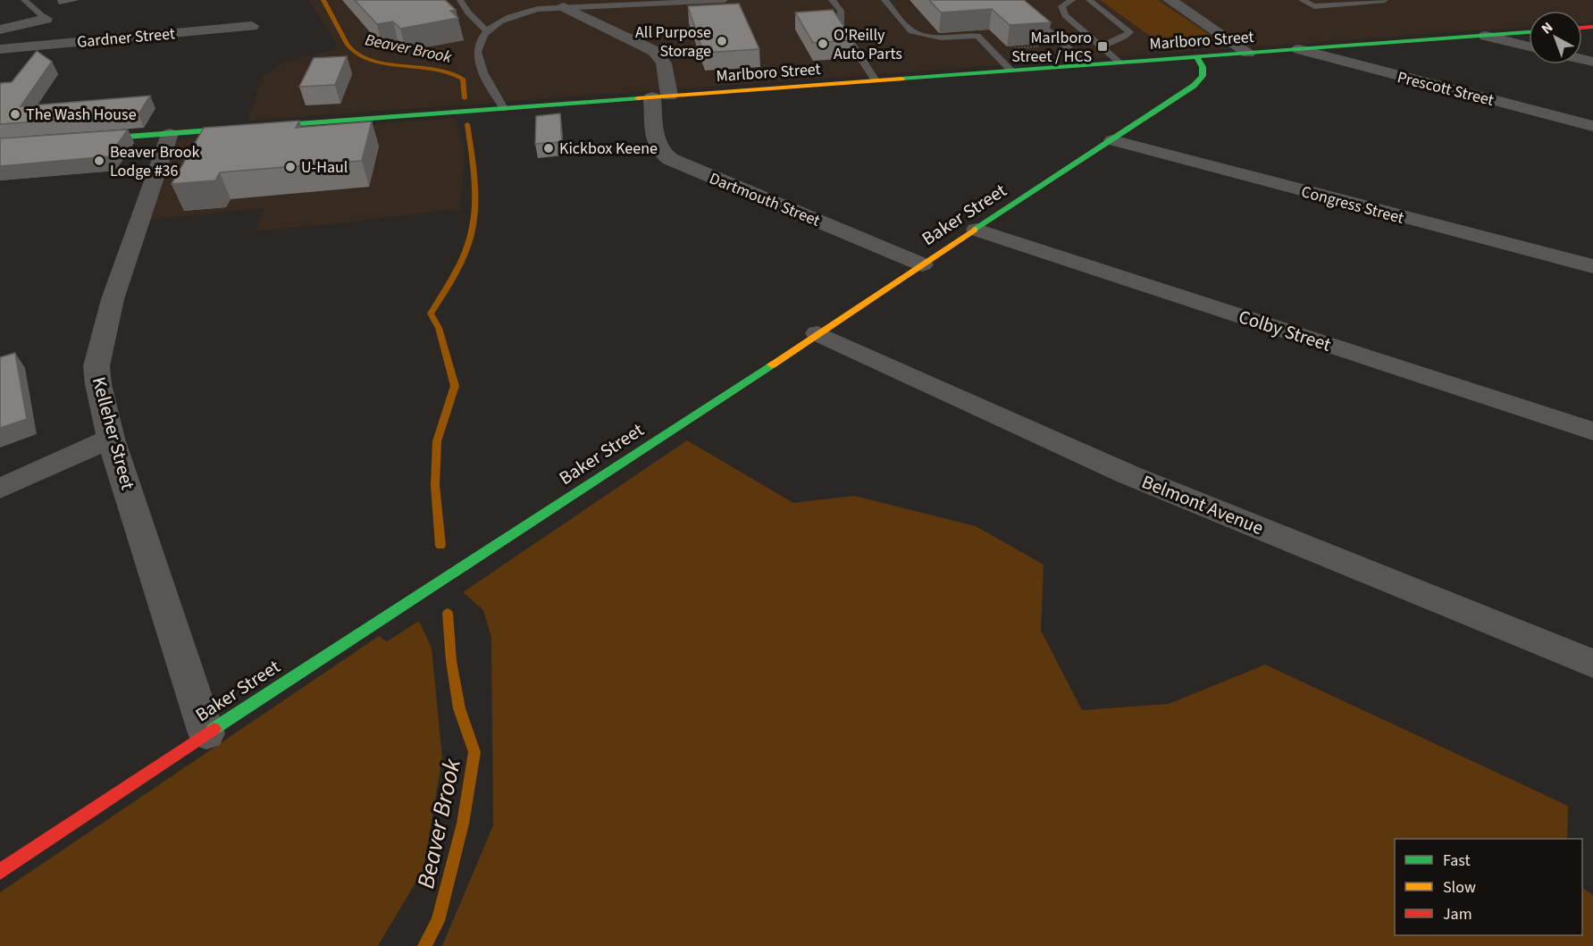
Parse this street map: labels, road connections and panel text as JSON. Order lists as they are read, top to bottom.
{
  "streets": {
    "street": [
      "Gardner Street",
      "Marlboro Street",
      "Prescott Street",
      "Dartmouth Street",
      "Congress Street",
      "Baker Street",
      "Colby Street",
      "Kelleher Street",
      "Belmont Avenue"
    ]
  },
  "crossings": [
    ["Marlboro Street", "Prescott Street"],
    ["Marlboro Street", "Dartmouth Street"],
    ["Marlboro Street", "Baker Street"],
    ["Marlboro Street", "Kelleher Street"],
    ["Dartmouth Street", "Baker Street"],
    ["Congress Street", "Baker Street"],
    ["Baker Street", "Colby Street"],
    ["Baker Street", "Kelleher Street"],
    ["Baker Street", "Belmont Avenue"]
  ],
  "water": ["Beaver Brook"],
  "places": {
    "other": [
      "All Purpose Storage",
      "O'Reilly Auto Parts",
      "The Wash House",
      "Kickbox Keene",
      "Beaver Brook Lodge #36",
      "U-Haul"
    ],
    "transit": ["Marlboro Street / HCS"]
  },
  "legend": ["Fast", "Slow", "Jam"],
  "north": "top left"
}
